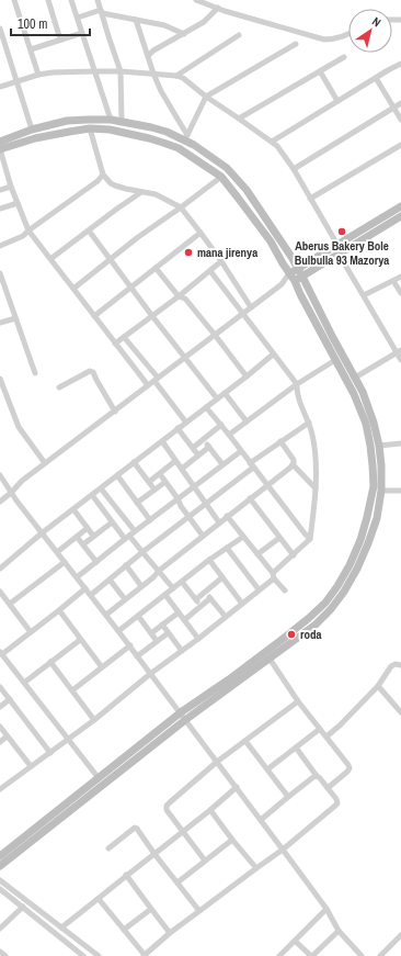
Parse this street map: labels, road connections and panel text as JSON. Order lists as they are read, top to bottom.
{
  "places": ["Aberus Bakery Bole Bulbulla 93 Mazorya", "mana jirenya", "roda"],
  "scale_bar": "100 m",
  "north": "top right"
}
